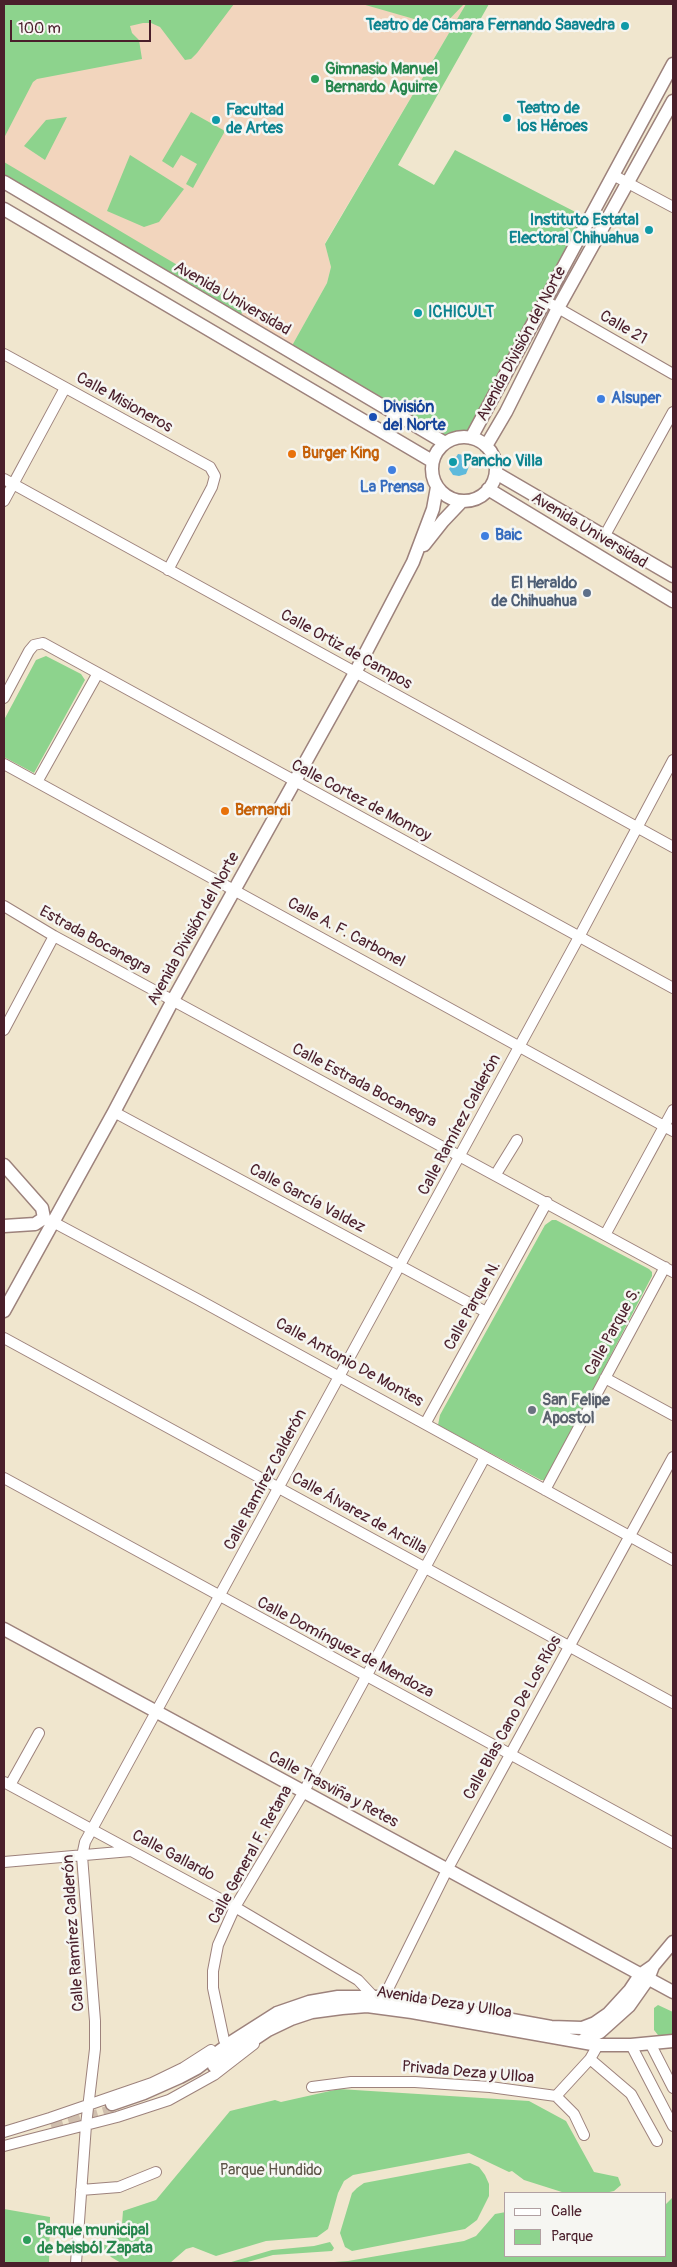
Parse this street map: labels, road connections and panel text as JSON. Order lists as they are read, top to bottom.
{
  "streets": {
    "main road": [
      "Avenida Universidad",
      "Avenida División del Norte",
      "Calle Trasviña y Retes",
      "Avenida Deza y Ulloa"
    ],
    "street": [
      "Calle 21",
      "Calle Misioneros",
      "Calle Ortiz de Campos",
      "Calle Cortez de Monroy",
      "Calle A. F. Carbonel",
      "Estrada Bocanegra",
      "Calle Estrada Bocanegra",
      "Calle Ramírez Calderón",
      "Calle García Valdez",
      "Calle Parque N.",
      "Calle Parque S.",
      "Calle Antonio De Montes",
      "Calle Álvarez de Arcilla",
      "Calle Domínguez de Mendoza",
      "Calle Blas Cano De Los Ríos",
      "Calle General F. Retana",
      "Calle Gallardo",
      "Privada Deza y Ulloa"
    ]
  },
  "crossings": [
    ["Avenida Universidad", "Avenida División del Norte"],
    ["Calle 21", "Avenida División del Norte"],
    ["Avenida División del Norte", "Calle Ortiz de Campos"],
    ["Avenida División del Norte", "Calle Cortez de Monroy"],
    ["Avenida División del Norte", "Calle A. F. Carbonel"],
    ["Avenida División del Norte", "Estrada Bocanegra"],
    ["Avenida División del Norte", "Calle Estrada Bocanegra"],
    ["Avenida División del Norte", "Calle García Valdez"],
    ["Avenida División del Norte", "Calle Antonio De Montes"],
    ["Calle Misioneros", "Calle Ortiz de Campos"],
    ["Calle Ortiz de Campos", "Calle Ramírez Calderón"],
    ["Calle Cortez de Monroy", "Calle Ramírez Calderón"],
    ["Calle A. F. Carbonel", "Calle Ramírez Calderón"],
    ["Estrada Bocanegra", "Calle Estrada Bocanegra"],
    ["Calle Estrada Bocanegra", "Calle Ramírez Calderón"],
    ["Calle Estrada Bocanegra", "Calle Parque N."],
    ["Calle Estrada Bocanegra", "Calle Parque S."],
    ["Calle Ramírez Calderón", "Calle García Valdez"],
    ["Calle Ramírez Calderón", "Calle Antonio De Montes"],
    ["Calle Ramírez Calderón", "Calle Álvarez de Arcilla"],
    ["Calle Ramírez Calderón", "Calle Domínguez de Mendoza"],
    ["Calle Ramírez Calderón", "Calle Trasviña y Retes"],
    ["Calle Ramírez Calderón", "Calle Gallardo"],
    ["Calle Ramírez Calderón", "Avenida Deza y Ulloa"],
    ["Calle García Valdez", "Calle Parque N."],
    ["Calle Parque N.", "Calle Antonio De Montes"],
    ["Calle Parque S.", "Calle Antonio De Montes"],
    ["Calle Antonio De Montes", "Calle Blas Cano De Los Ríos"],
    ["Calle Antonio De Montes", "Calle General F. Retana"],
    ["Calle Álvarez de Arcilla", "Calle Blas Cano De Los Ríos"],
    ["Calle Álvarez de Arcilla", "Calle General F. Retana"],
    ["Calle Domínguez de Mendoza", "Calle Blas Cano De Los Ríos"],
    ["Calle Domínguez de Mendoza", "Calle General F. Retana"],
    ["Calle Blas Cano De Los Ríos", "Calle Trasviña y Retes"],
    ["Calle Blas Cano De Los Ríos", "Calle Gallardo"],
    ["Calle Blas Cano De Los Ríos", "Avenida Deza y Ulloa"],
    ["Calle Trasviña y Retes", "Calle General F. Retana"],
    ["Calle General F. Retana", "Calle Gallardo"],
    ["Calle General F. Retana", "Avenida Deza y Ulloa"],
    ["Calle Gallardo", "Avenida Deza y Ulloa"]
  ],
  "parks": ["Parque Hundido"],
  "places": [
    "Teatro de Cámara Fernando Saavedra",
    "Gimnasio Manuel Bernardo Aguirre",
    "Teatro de los Héroes",
    "Facultad de Artes",
    "Instituto Estatal Electoral Chihuahua",
    "ICHICULT",
    "Alsuper",
    "División del Norte",
    "Burger King",
    "Pancho Villa",
    "La Prensa",
    "Baic",
    "El Heraldo de Chihuahua",
    "Bernardi",
    "San Felipe Apostol",
    "Parque municipal de beisból Zapata"
  ],
  "legend": ["Calle", "Parque"],
  "scale_bar": "100 m"
}
